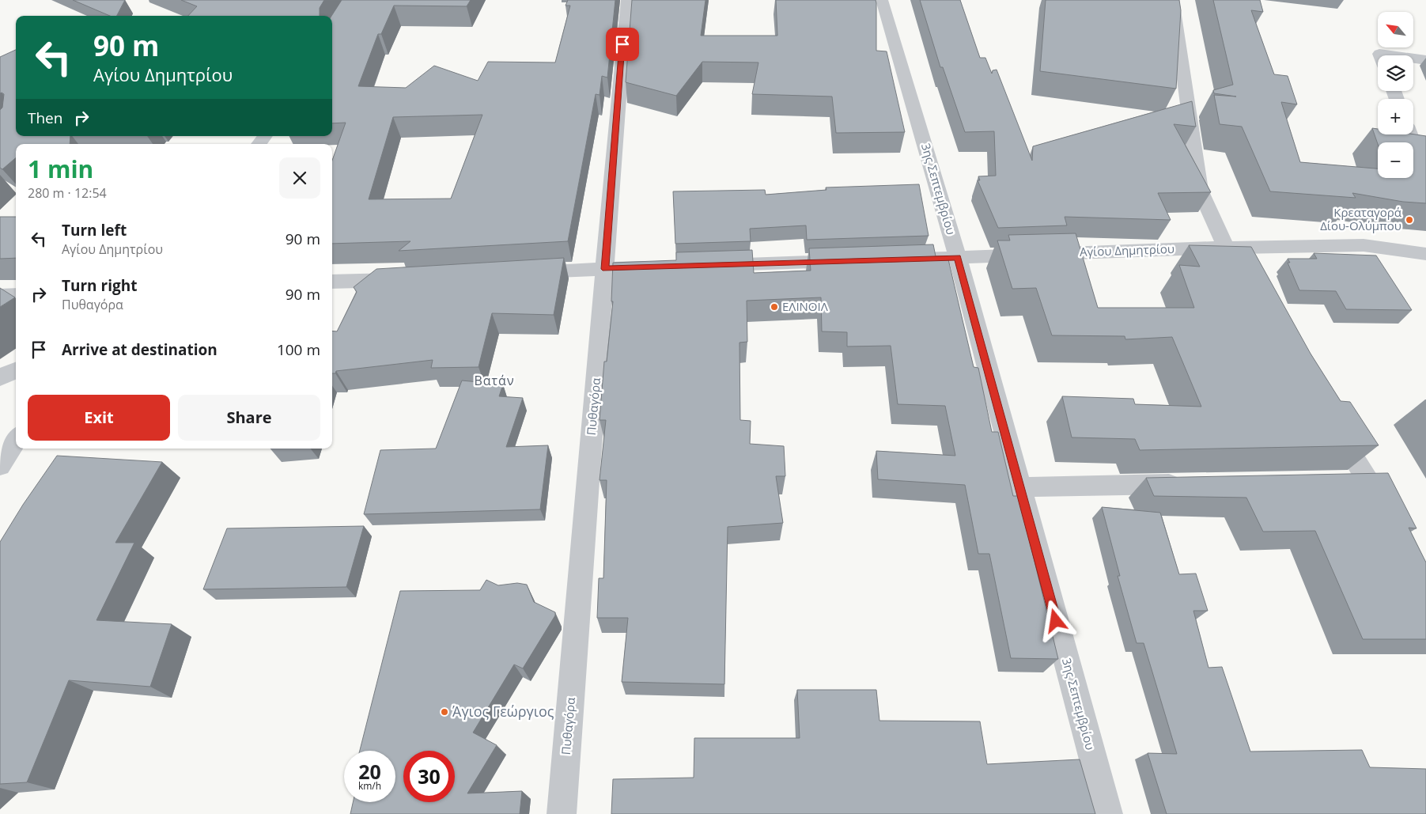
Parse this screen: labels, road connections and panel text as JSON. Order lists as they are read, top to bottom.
{
  "streets": {
    "street": ["3ης Σεπτεμβρίου", "Αγίου Δημητρίου", "Πυθαγόρα"]
  },
  "crossings": [
    ["3ης Σεπτεμβρίου", "Αγίου Δημητρίου"]
  ],
  "districts": ["Βατάν"],
  "places": ["Κρεαταγορά Δίου-Ολύμπου", "ΕΛΙΝΟΙΛ", "Άγιος Γεώργιος"],
  "north": "top left",
  "page": {
    "map_buttons": ["+", "−"],
    "turn": ["90 m", "Αγίου Δημητρίου"],
    "then": "Then",
    "heading": ["1 min", "280 m · 12:54"],
    "list": [
      {
        "name": "Turn left",
        "note": "Αγίου Δημητρίου",
        "value": "90 m"
      },
      {
        "name": "Turn right",
        "note": "Πυθαγόρα",
        "value": "90 m"
      },
      {
        "name": "Arrive at destination",
        "value": "100 m"
      }
    ],
    "buttons": ["Exit", "Share"],
    "speed": "20 km/h",
    "limit": "30"
  }
}
